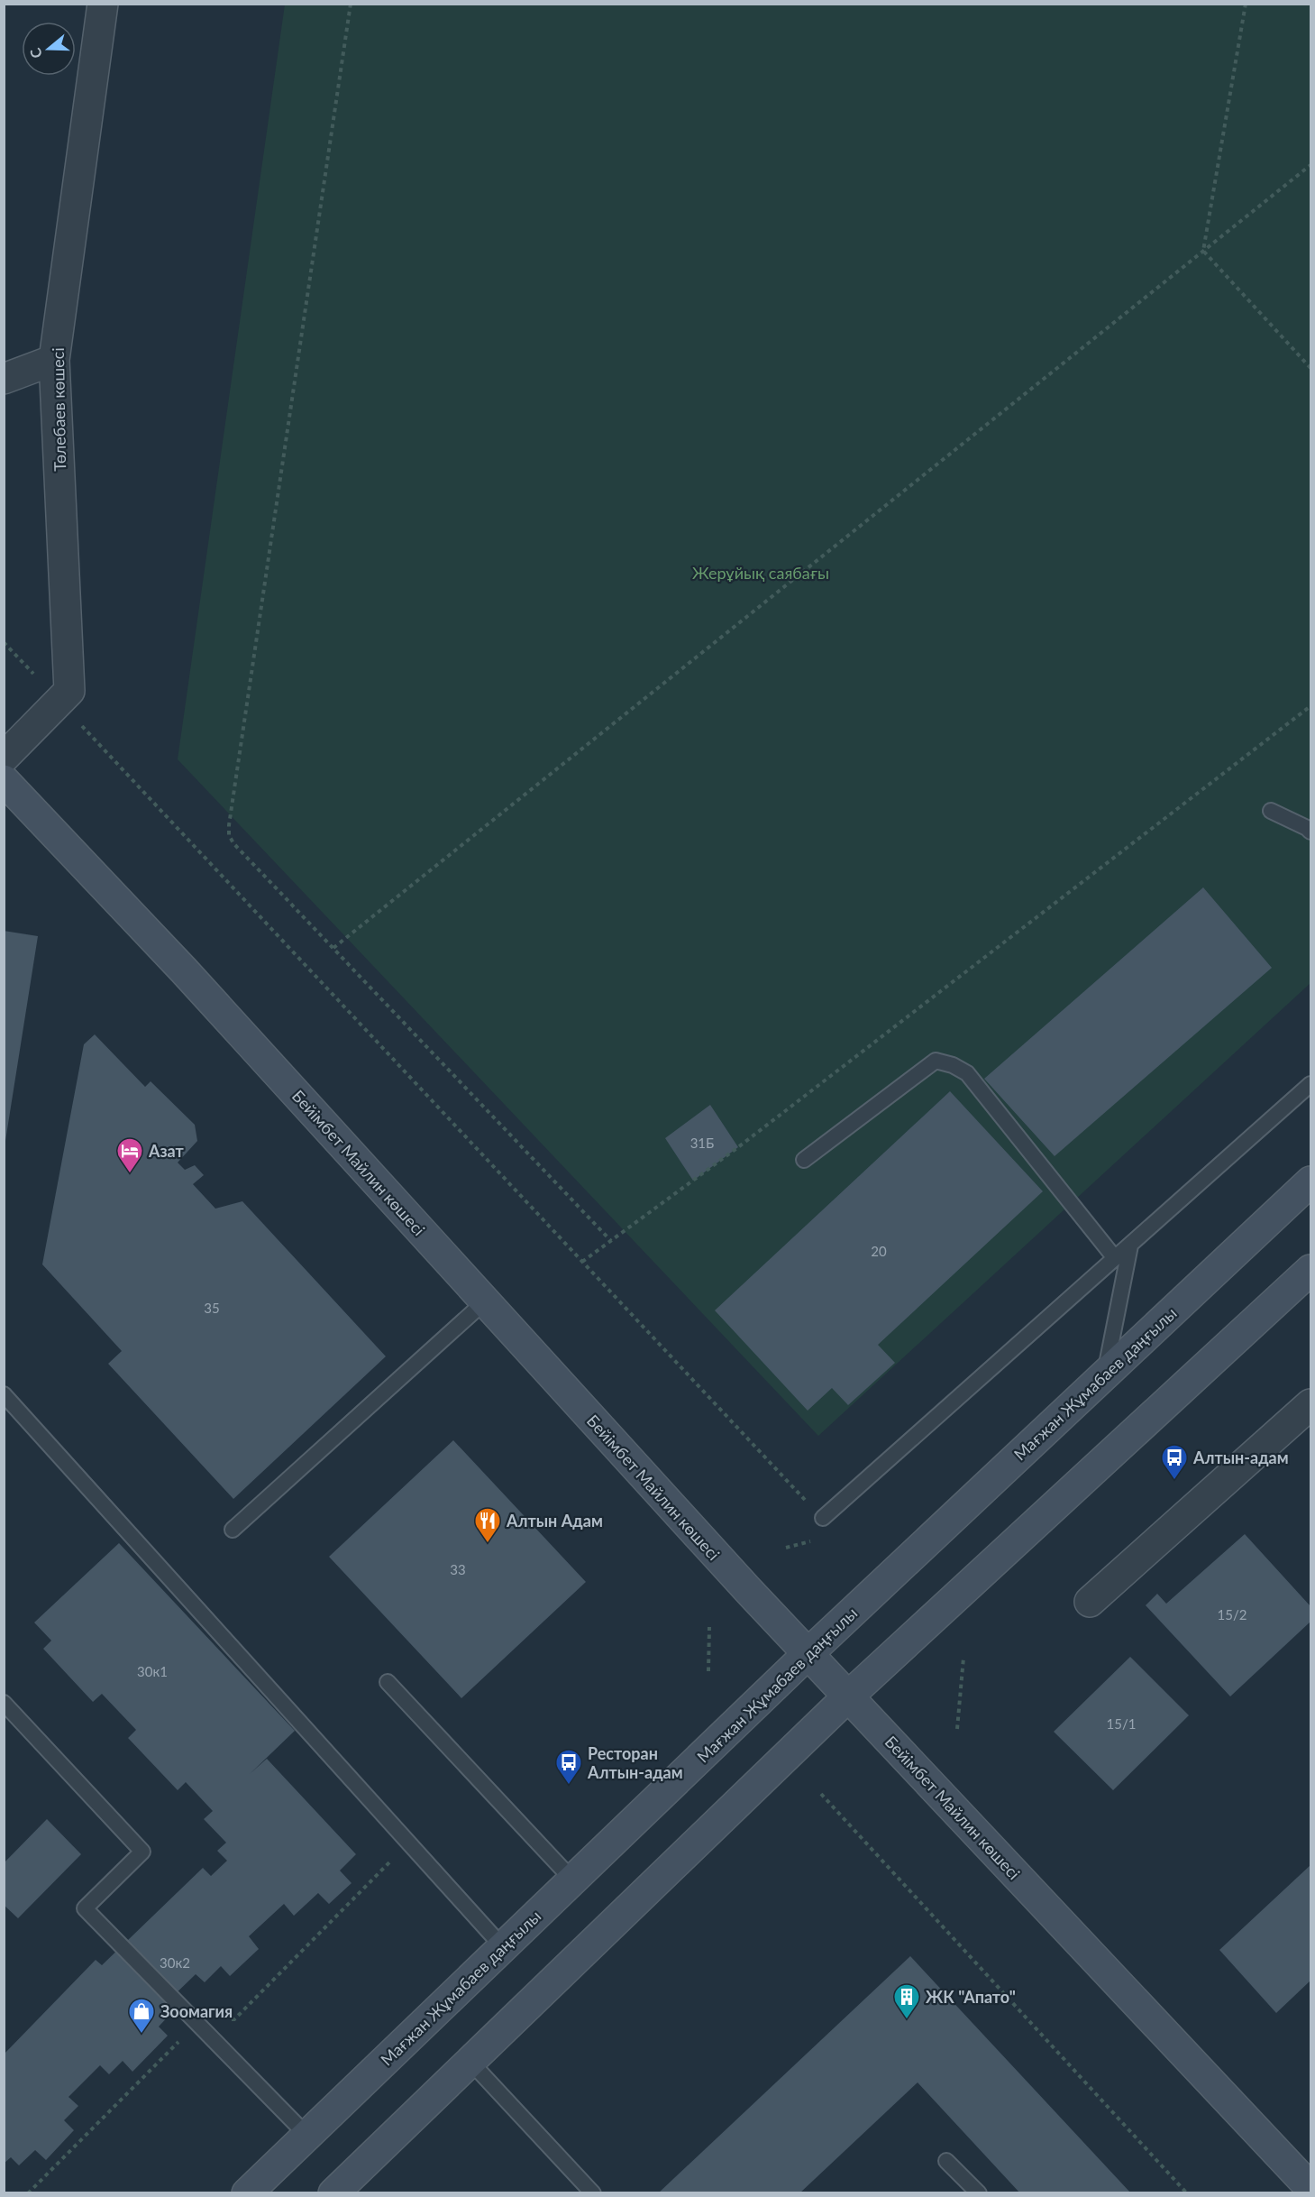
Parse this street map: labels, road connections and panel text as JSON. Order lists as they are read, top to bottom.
{
  "streets": {
    "main road": ["Бейімбет Майлин көшесі", "Мағжан Жұмабаев даңғылы"],
    "street": ["Төлебаев көшесі"]
  },
  "crossings": [
    ["Бейімбет Майлин көшесі", "Мағжан Жұмабаев даңғылы"]
  ],
  "parks": ["Жерұйық саябағы"],
  "places": {
    "hotel": ["Азат"],
    "bus stop": ["Алтын-адам", "Ресторан Алтын-адам"],
    "restaurant": ["Алтын Адам"],
    "building": ["ЖК \"Апато\""],
    "shop": ["Зоомагия"]
  },
  "house_numbers": [
    "31Б",
    "20",
    "35",
    "33",
    "15/2",
    "30к1",
    "15/1",
    "30к2"
  ],
  "north": "left"
}
